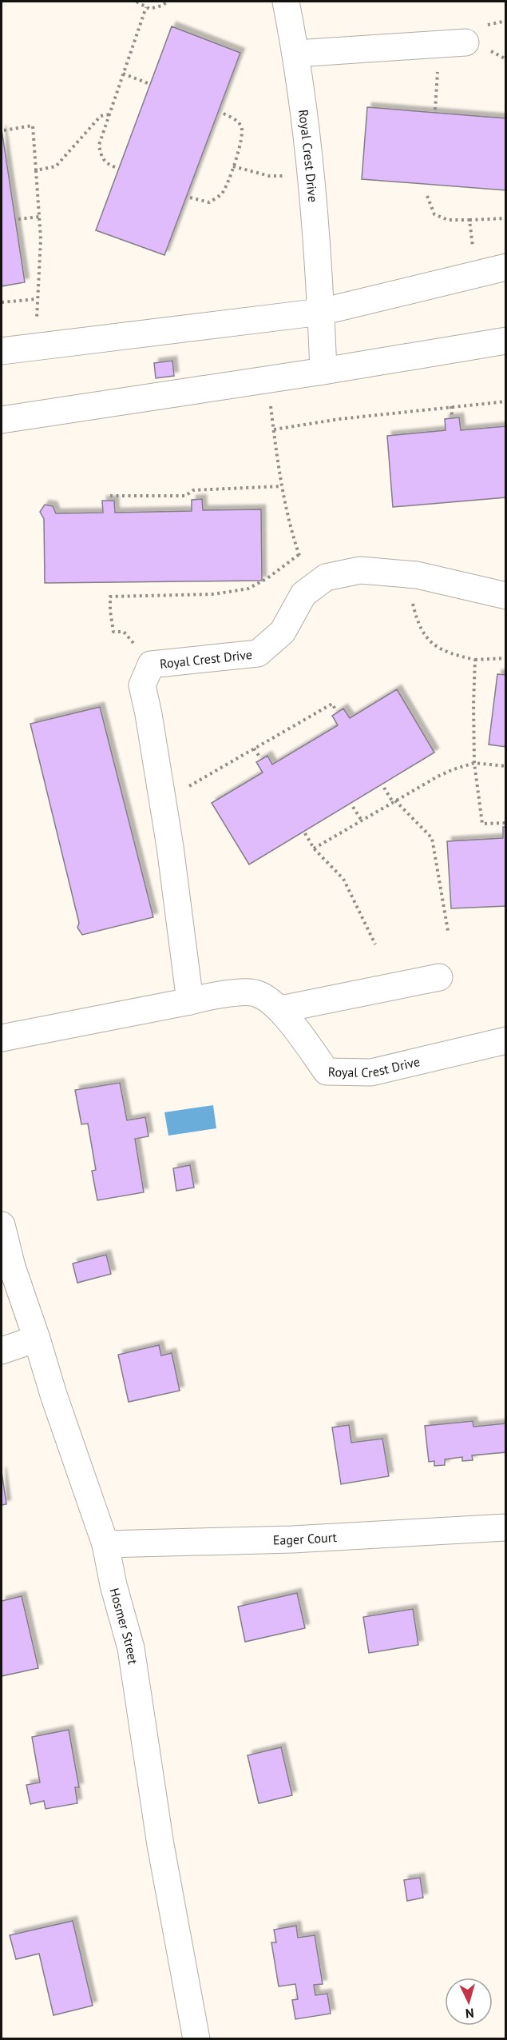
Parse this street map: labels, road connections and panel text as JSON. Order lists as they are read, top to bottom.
{
  "streets": {
    "street": ["Royal Crest Drive", "Eager Court", "Hosmer Street"]
  },
  "crossings": [
    ["Eager Court", "Hosmer Street"]
  ],
  "north": "bottom"
}
